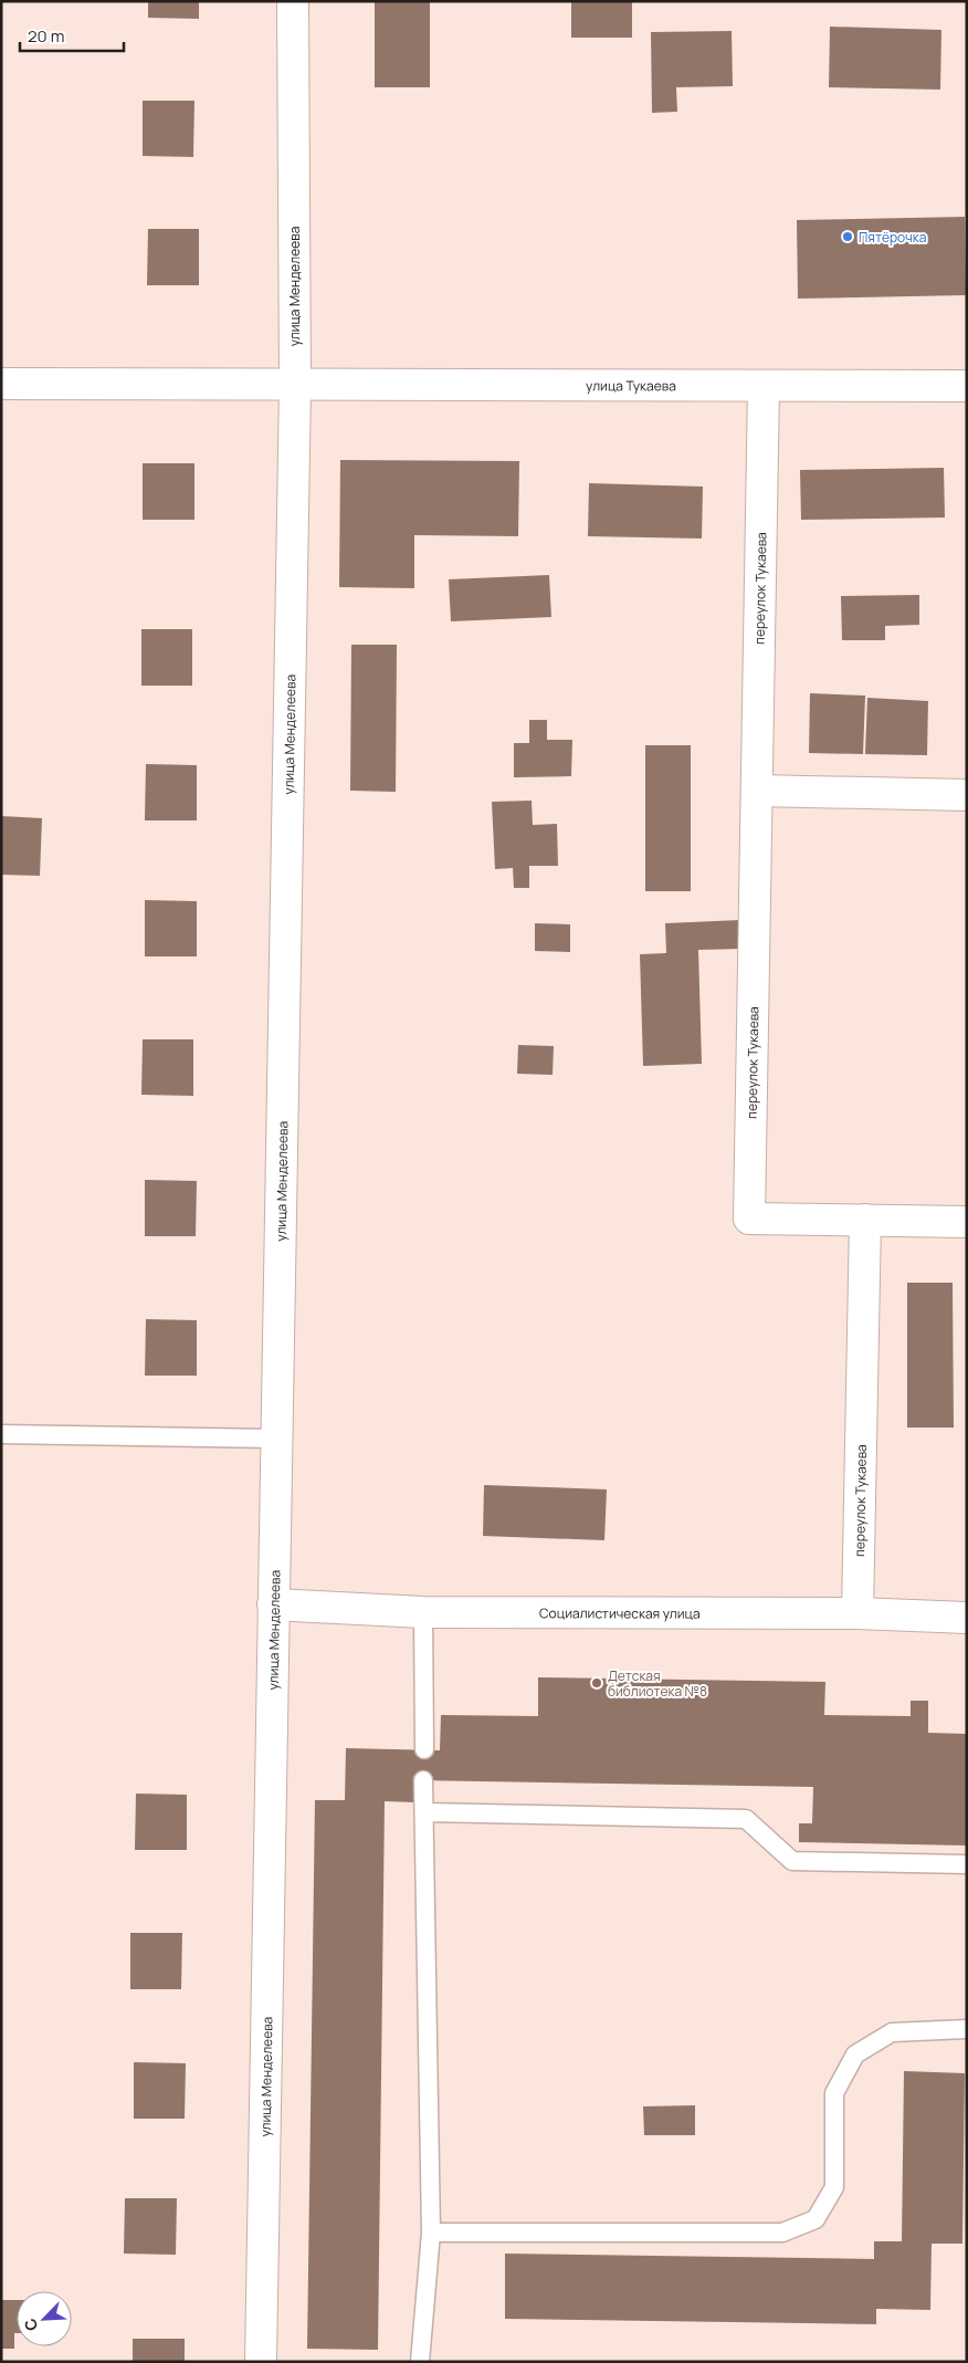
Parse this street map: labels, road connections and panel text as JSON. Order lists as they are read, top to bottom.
{
  "streets": {
    "street": [
      "улица Менделеева",
      "улица Тукаева",
      "переулок Тукаева",
      "Социалистическая улица"
    ]
  },
  "crossings": [
    ["улица Менделеева", "улица Тукаева"],
    ["улица Менделеева", "Социалистическая улица"],
    ["улица Тукаева", "переулок Тукаева"],
    ["переулок Тукаева", "Социалистическая улица"]
  ],
  "places": ["Пятёрочка", "Детская библиотека №8"],
  "scale_bar": "20 m",
  "north": "bottom left"
}
